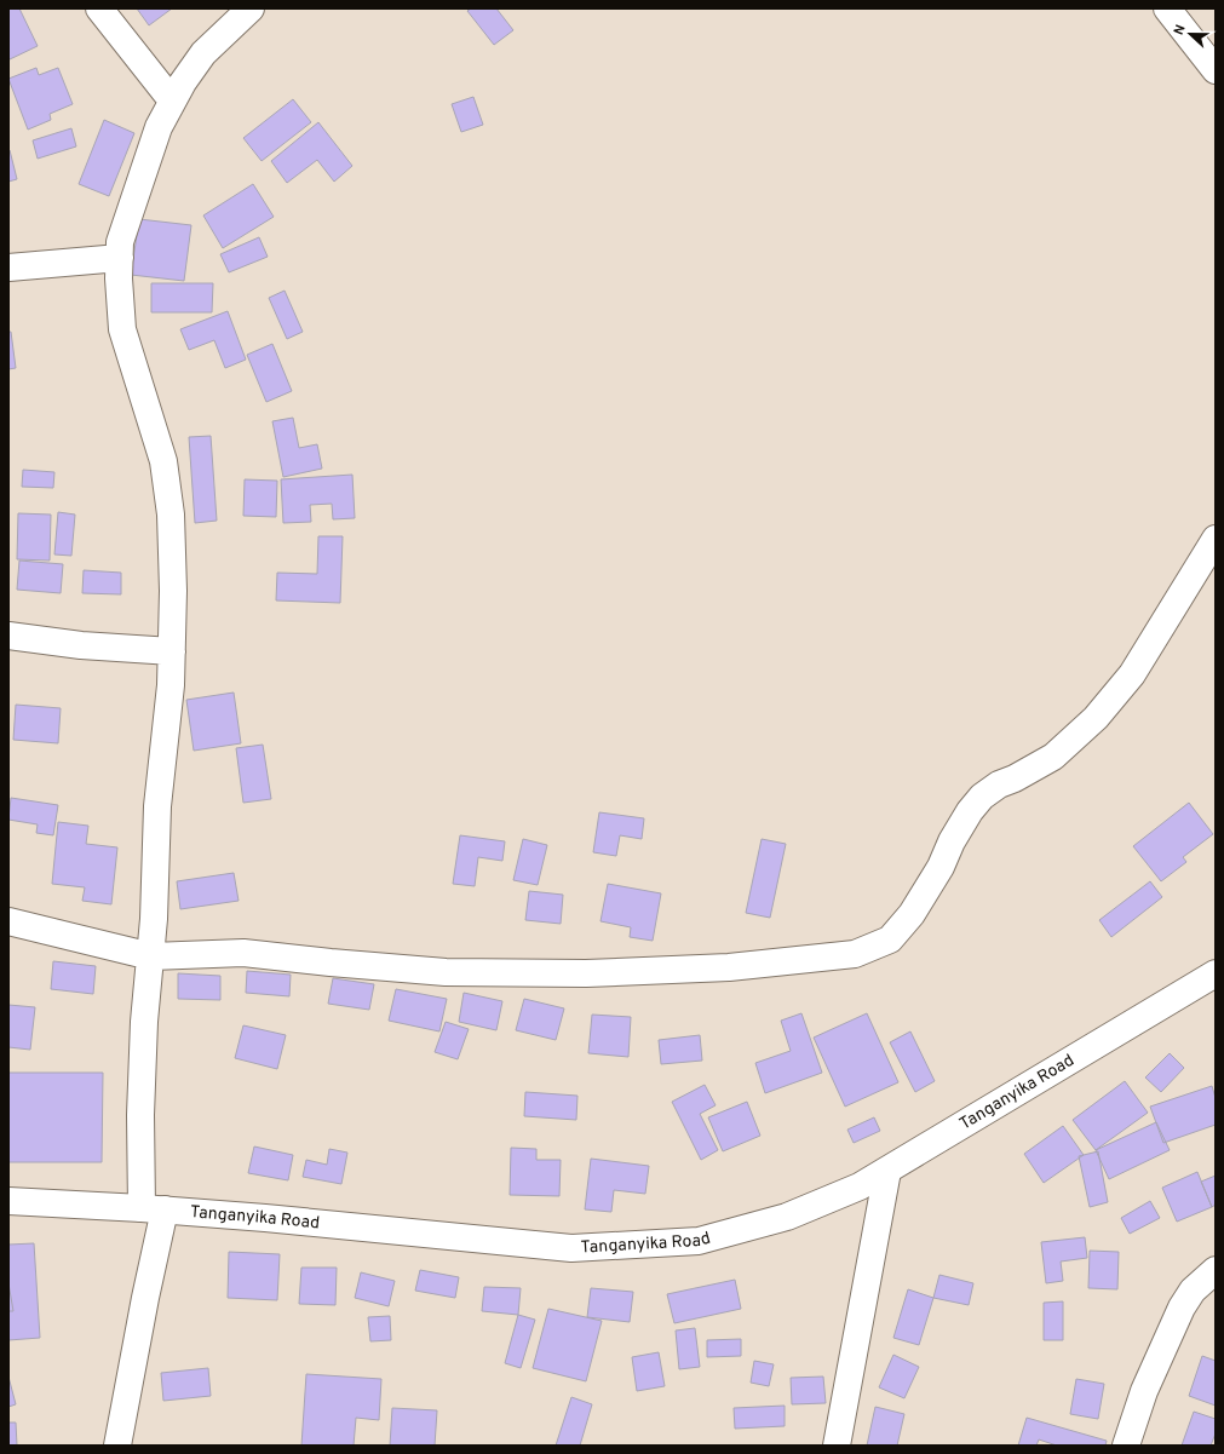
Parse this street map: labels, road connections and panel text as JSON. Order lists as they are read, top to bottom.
{
  "streets": {
    "street": ["Tanganyika Road"]
  },
  "north": "left"
}
